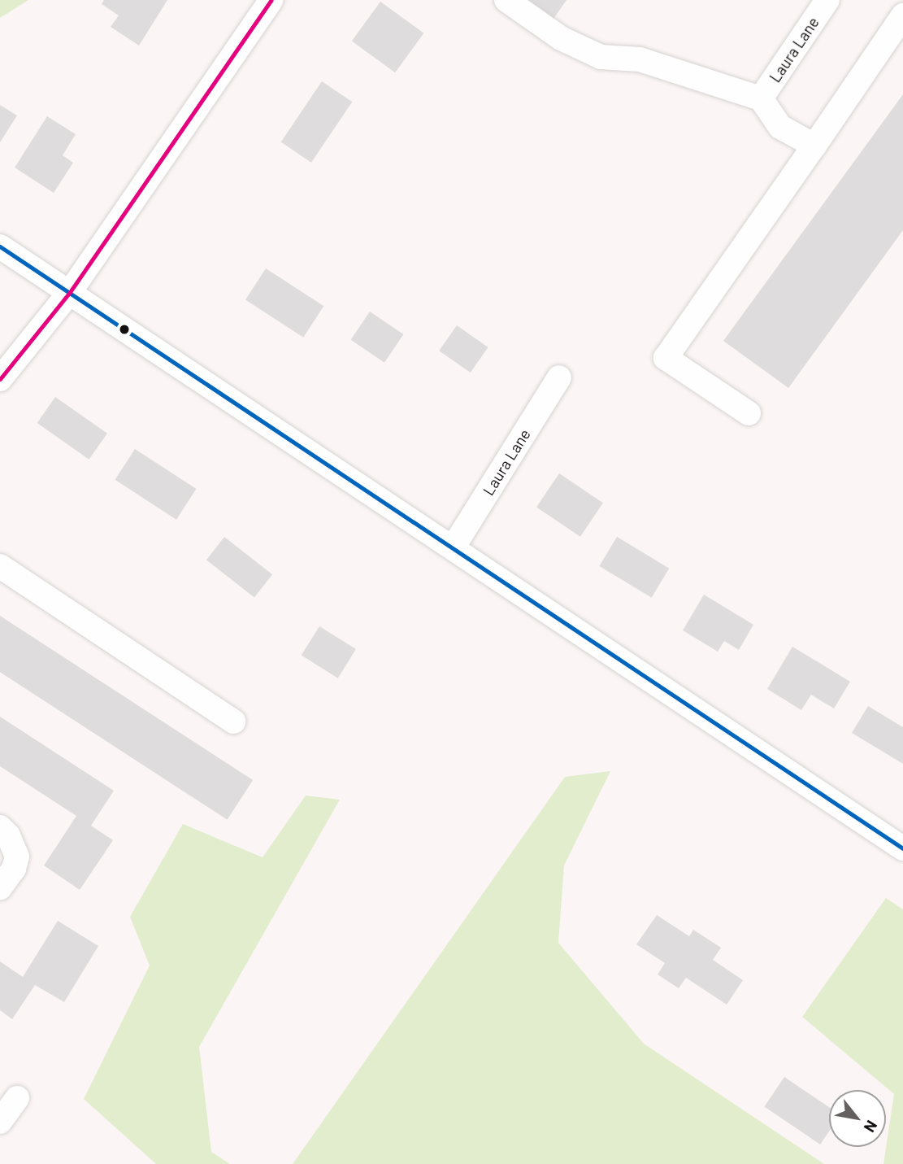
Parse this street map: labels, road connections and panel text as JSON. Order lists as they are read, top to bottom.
{
  "streets": {
    "street": ["Laura Lane"]
  },
  "north": "bottom right"
}
